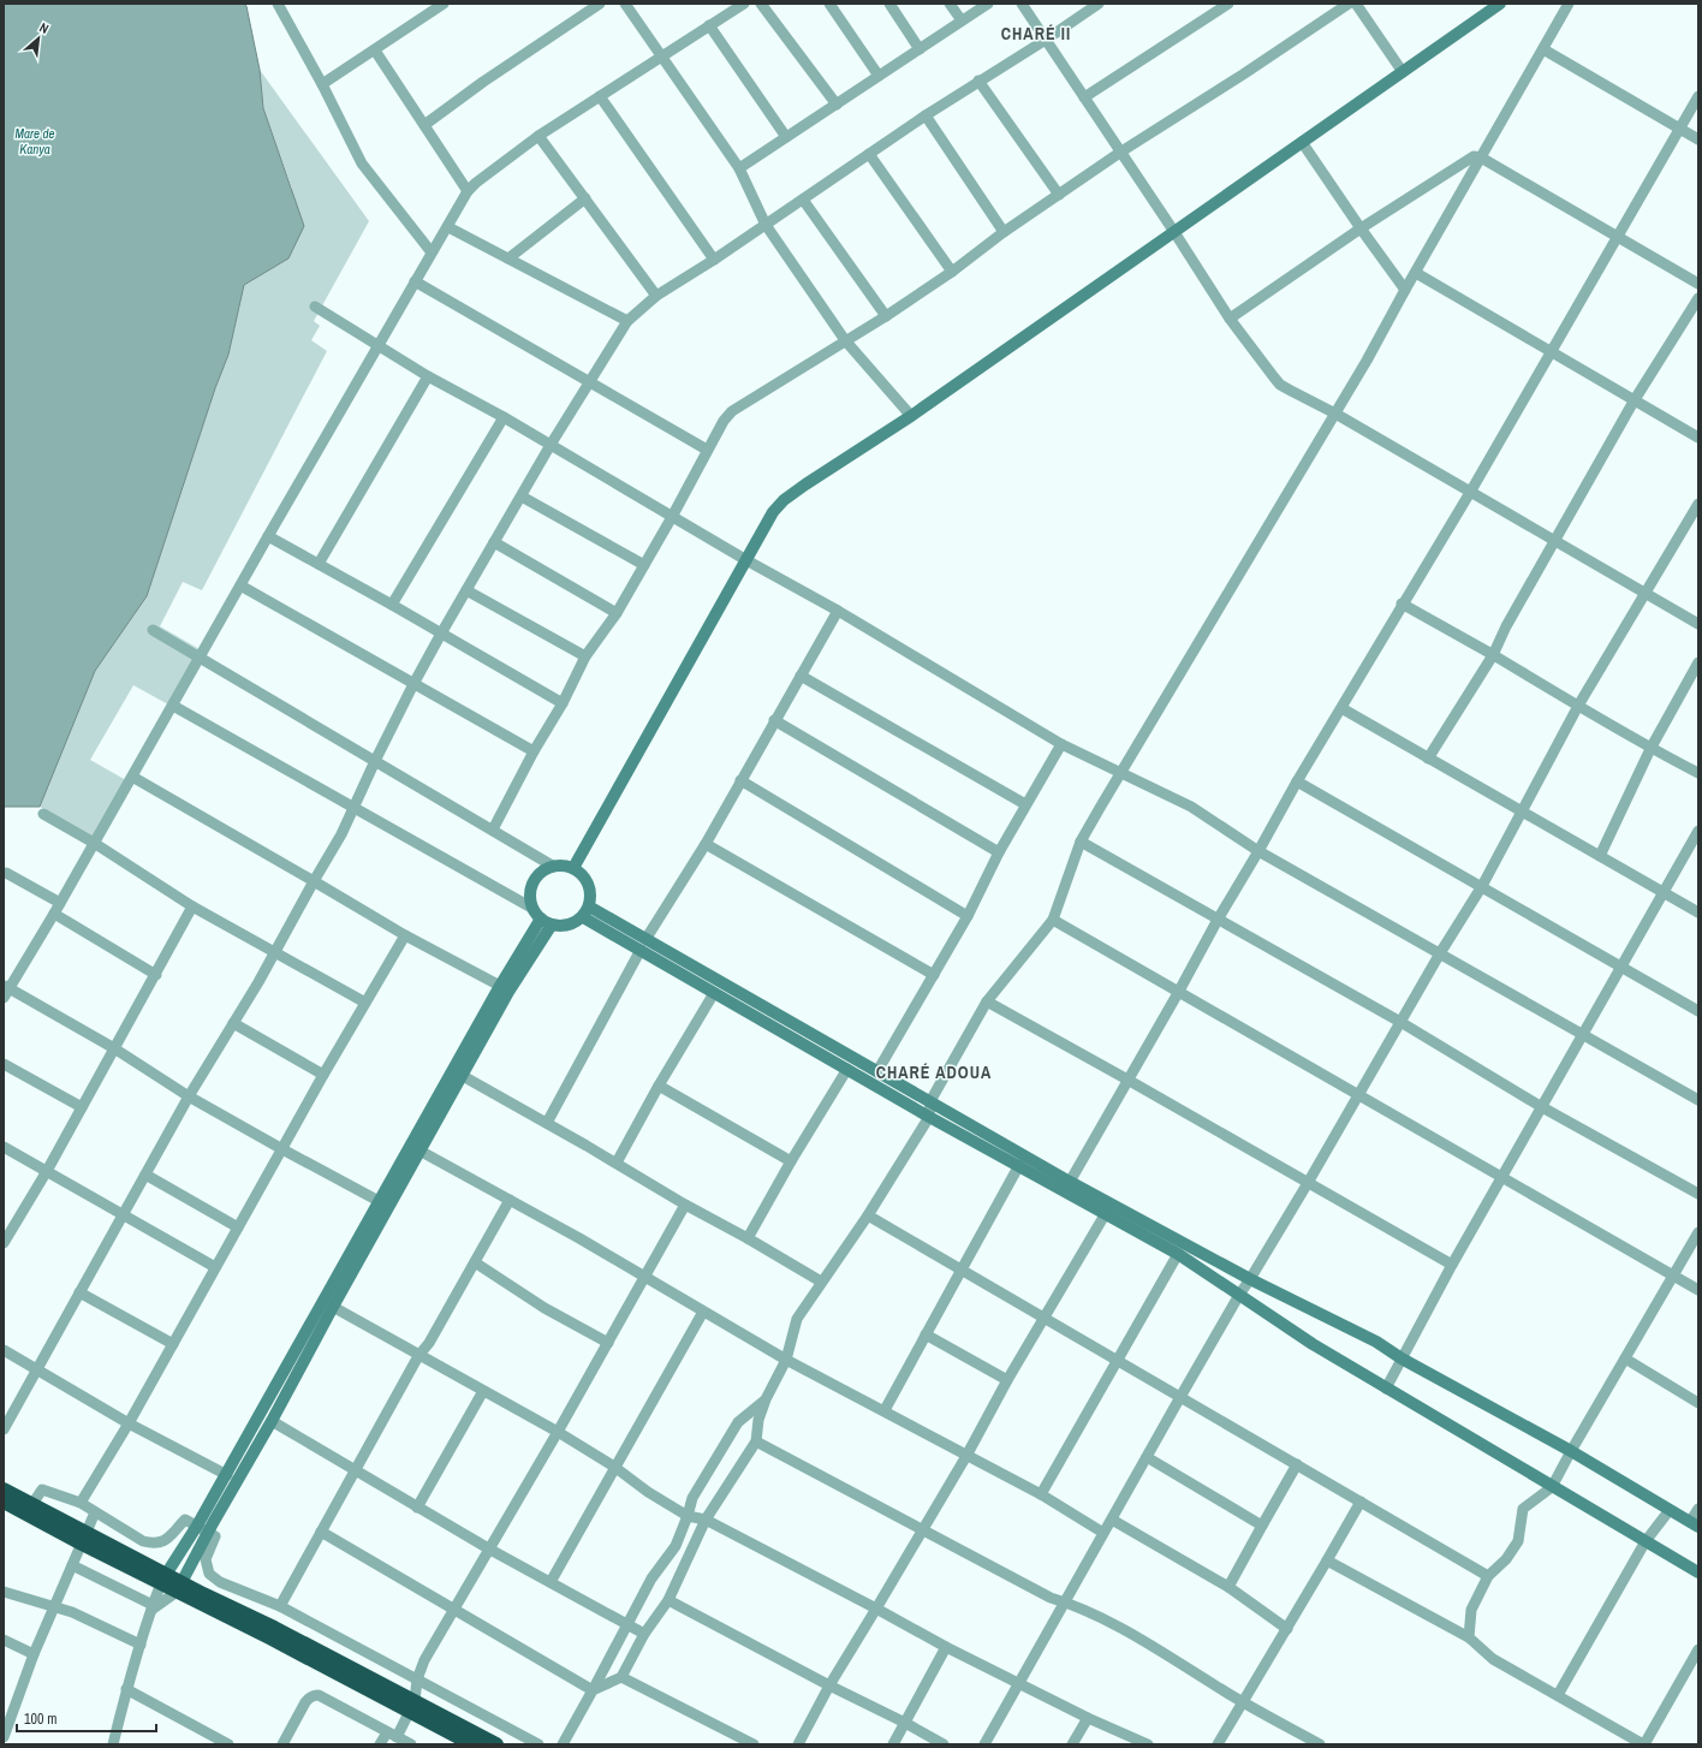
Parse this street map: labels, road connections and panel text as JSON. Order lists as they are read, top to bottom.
{
  "districts": ["CHARÉ II", "CHARÉ ADOUA"],
  "water": ["Mare de Kanya"],
  "scale_bar": "100 m",
  "north": "top right"
}
